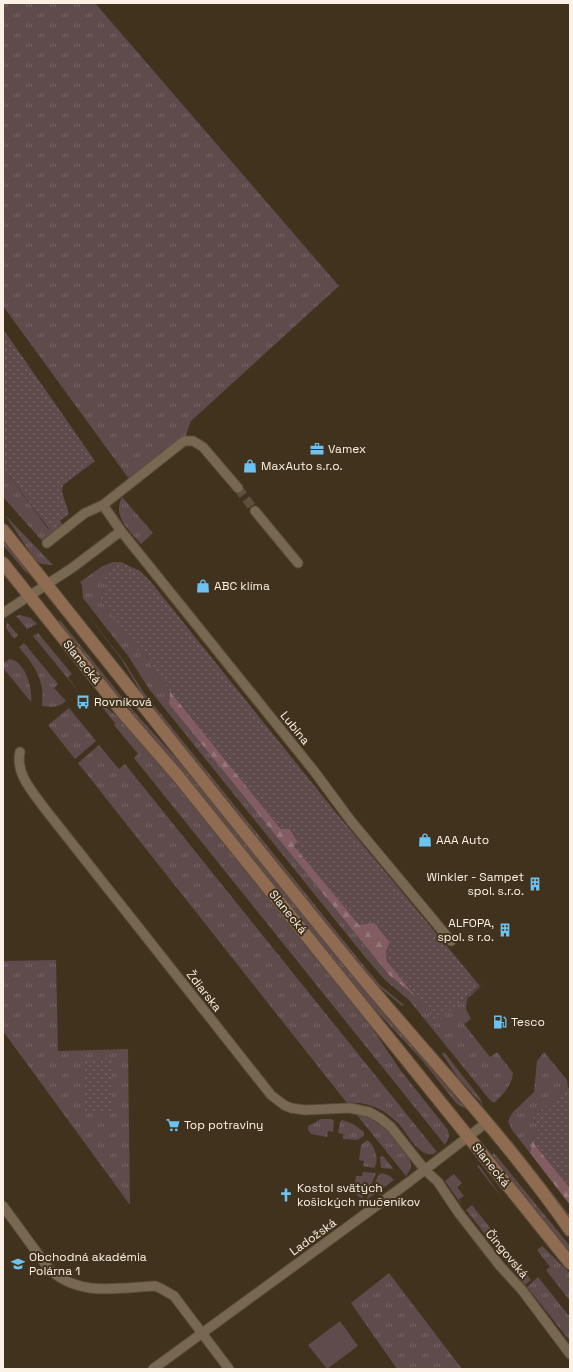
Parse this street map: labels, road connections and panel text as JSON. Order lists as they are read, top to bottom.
{
  "streets": {
    "main road": ["Slanecká"],
    "street": [
      "Lubina",
      "Ždiarska",
      "Ladožská",
      "Čingovská"
    ]
  },
  "crossings": [
    ["Slanecká", "Ladožská"],
    ["Ždiarska", "Ladožská"],
    ["Ždiarska", "Čingovská"],
    ["Ladožská", "Čingovská"]
  ],
  "places": {
    "office": ["Vamex"],
    "shop": ["MaxAuto s.r.o.", "ABC klíma", "AAA Auto"],
    "bus stop": ["Rovníková"],
    "building": ["Winkler - Sampet spol. s.r.o.", "ALFOPA, spol. s r.o."],
    "fuel station": ["Tesco"],
    "supermarket": ["Top potraviny"],
    "church": ["Kostol svätých košických mučeníkov"],
    "school or university": ["Obchodná akadémia Polárna 1"]
  }
}
